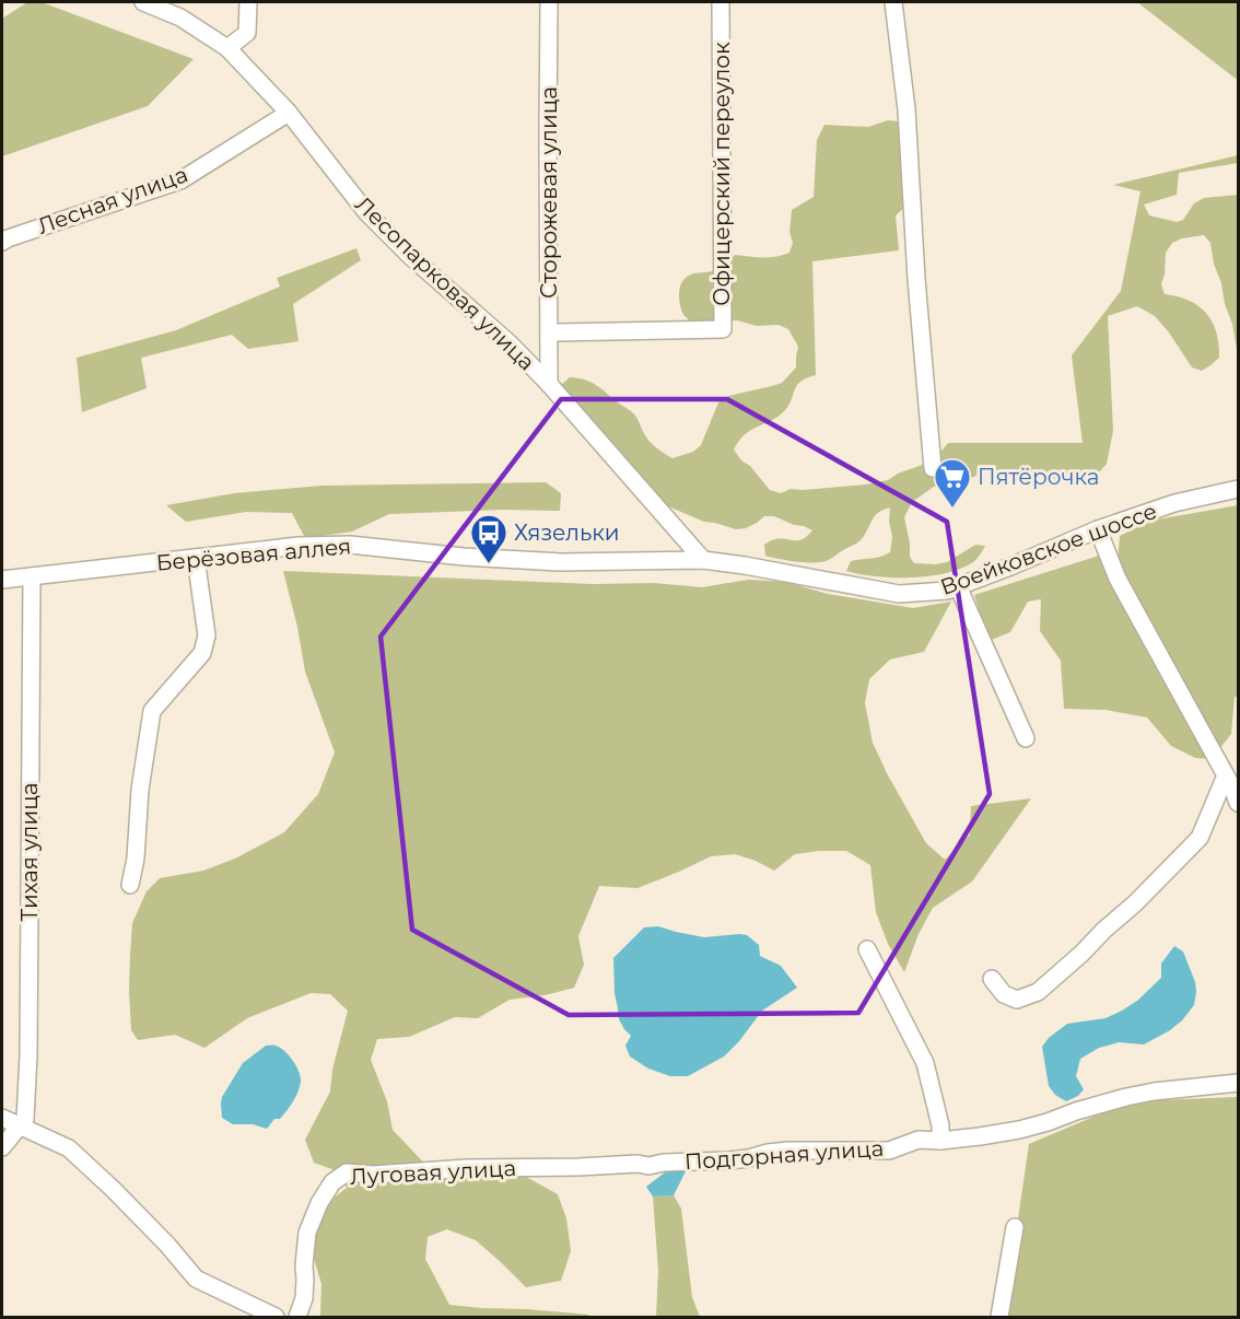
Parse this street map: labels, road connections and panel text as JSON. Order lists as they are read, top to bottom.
{
  "streets": {
    "street": [
      "Офицерский переулок",
      "Сторожевая улица",
      "Лесная улица",
      "Лесопарковая улица",
      "Воейковское шоссе",
      "Берёзовая аллея",
      "Тихая улица",
      "Подгорная улица",
      "Луговая улица"
    ]
  },
  "crossings": [
    ["Офицерский переулок", "Сторожевая улица"],
    ["Сторожевая улица", "Лесопарковая улица"],
    ["Лесная улица", "Лесопарковая улица"],
    ["Лесопарковая улица", "Воейковское шоссе"],
    ["Лесопарковая улица", "Берёзовая аллея"],
    ["Воейковское шоссе", "Берёзовая аллея"],
    ["Берёзовая аллея", "Тихая улица"],
    ["Подгорная улица", "Луговая улица"]
  ],
  "places": {
    "supermarket": ["Пятёрочка"],
    "bus stop": ["Хязельки"]
  }
}
